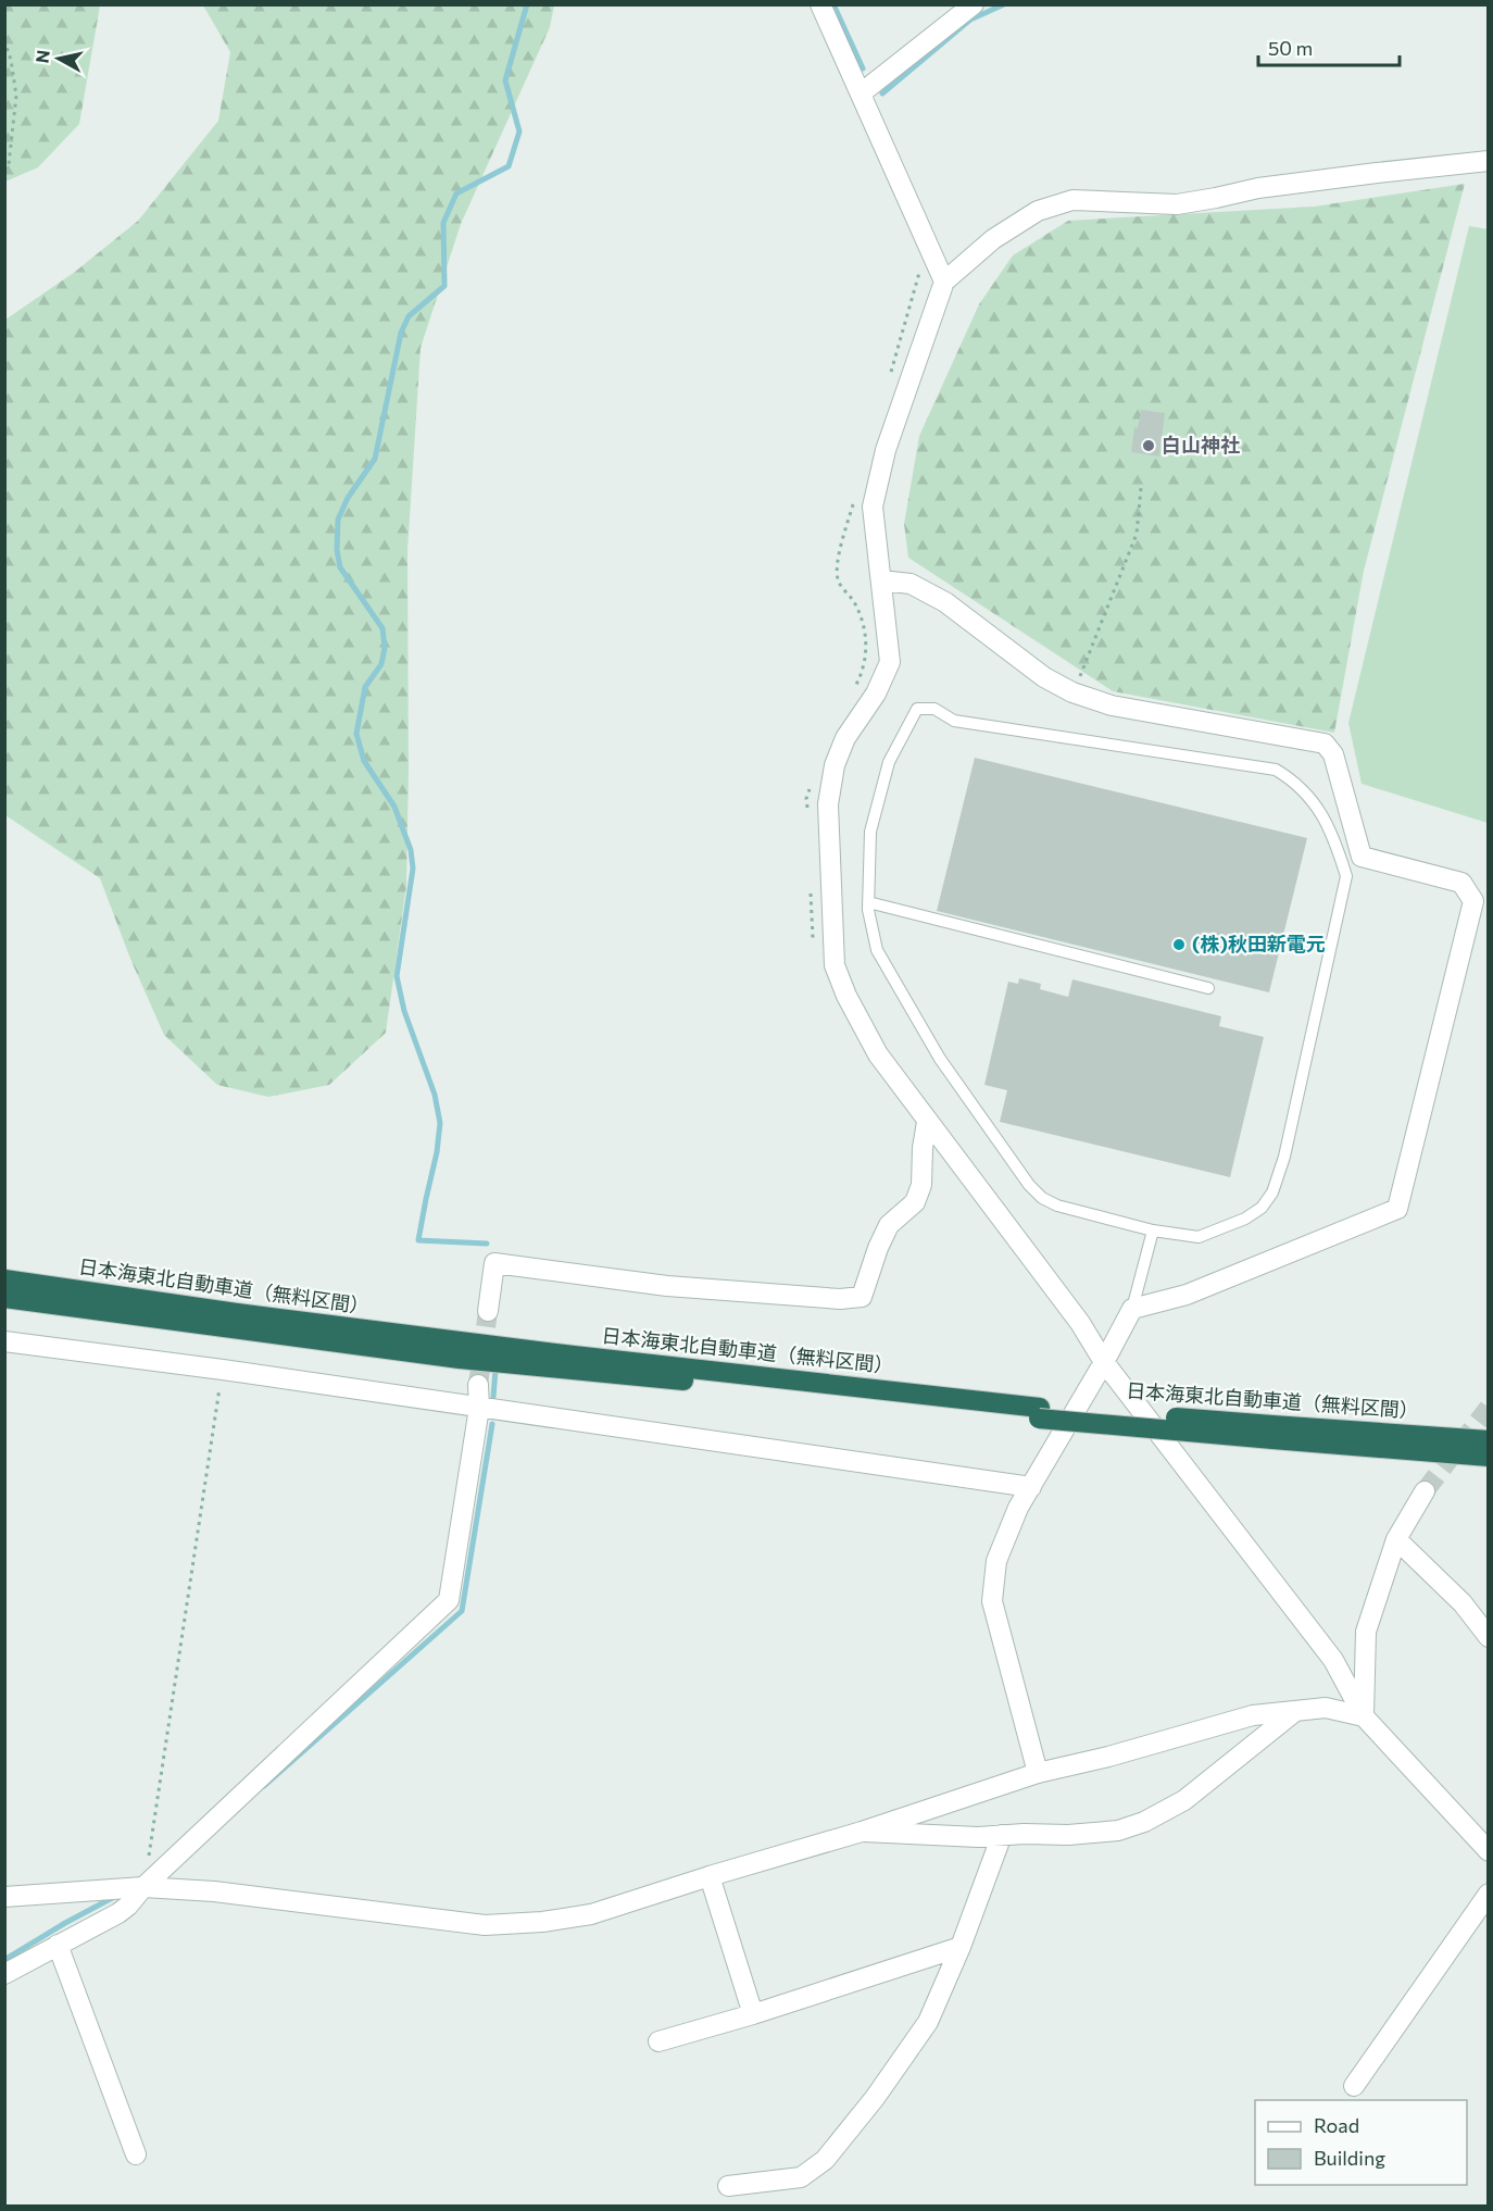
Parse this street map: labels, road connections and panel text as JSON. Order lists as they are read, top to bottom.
{
  "streets": {
    "highway": ["日本海東北自動車道（無料区間）"]
  },
  "places": ["白山神社", "(株)秋田新電元"],
  "legend": ["Road", "Building"],
  "scale_bar": "50 m",
  "north": "left"
}
